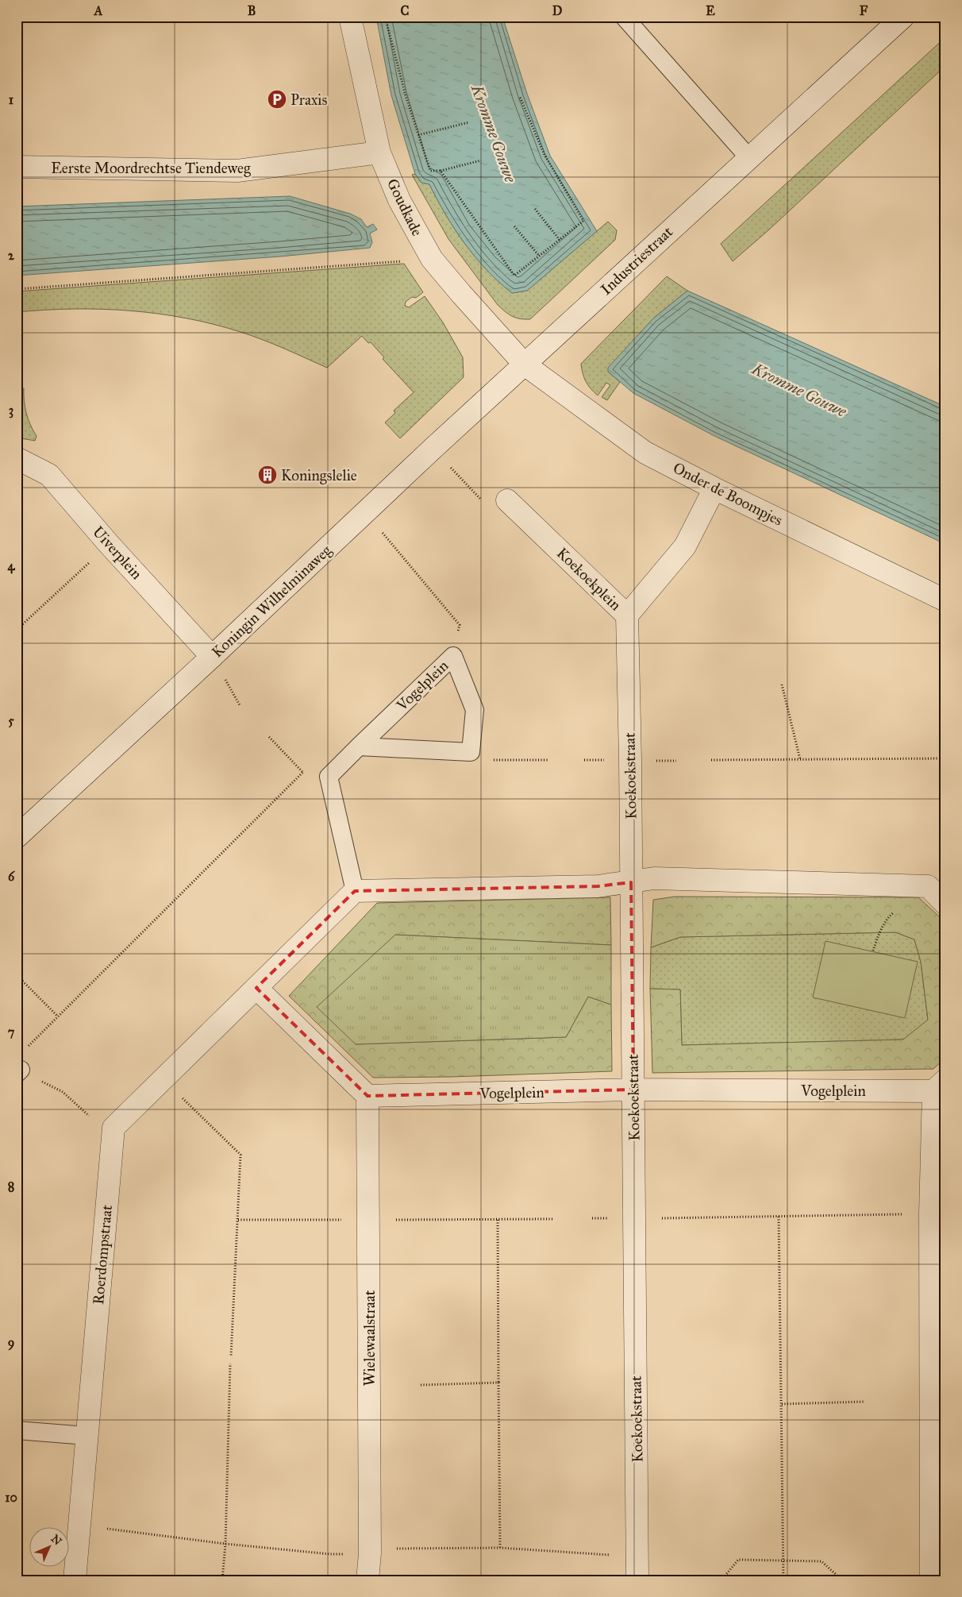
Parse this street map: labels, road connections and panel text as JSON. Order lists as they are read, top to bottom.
{
  "streets": {
    "street": [
      "Eerste Moordrechtse Tiendeweg",
      "Goudkade",
      "Industriestraat",
      "Onder de Boompjes",
      "Uiverplein",
      "Koekoekplein",
      "Koningin Wilhelminaweg",
      "Vogelplein",
      "Koekoekstraat",
      "Roerdompstraat",
      "Wielewaalstraat"
    ]
  },
  "crossings": [
    ["Eerste Moordrechtse Tiendeweg", "Goudkade"],
    ["Goudkade", "Industriestraat"],
    ["Goudkade", "Onder de Boompjes"],
    ["Goudkade", "Koningin Wilhelminaweg"],
    ["Industriestraat", "Onder de Boompjes"],
    ["Industriestraat", "Koningin Wilhelminaweg"],
    ["Onder de Boompjes", "Koekoekplein"],
    ["Onder de Boompjes", "Koningin Wilhelminaweg"],
    ["Uiverplein", "Koningin Wilhelminaweg"],
    ["Koekoekplein", "Koekoekstraat"],
    ["Vogelplein", "Koekoekstraat"],
    ["Vogelplein", "Wielewaalstraat"]
  ],
  "water": ["Kromme Gouwe"],
  "places": {
    "parking": ["Praxis"],
    "building": ["Koningslelie"]
  },
  "north": "top right",
  "grid": {
    "columns": [
      "A",
      "B",
      "C",
      "D",
      "E",
      "F"
    ],
    "rows": [
      "1",
      "2",
      "3",
      "4",
      "5",
      "6",
      "7",
      "8",
      "9",
      "10"
    ]
  }
}
